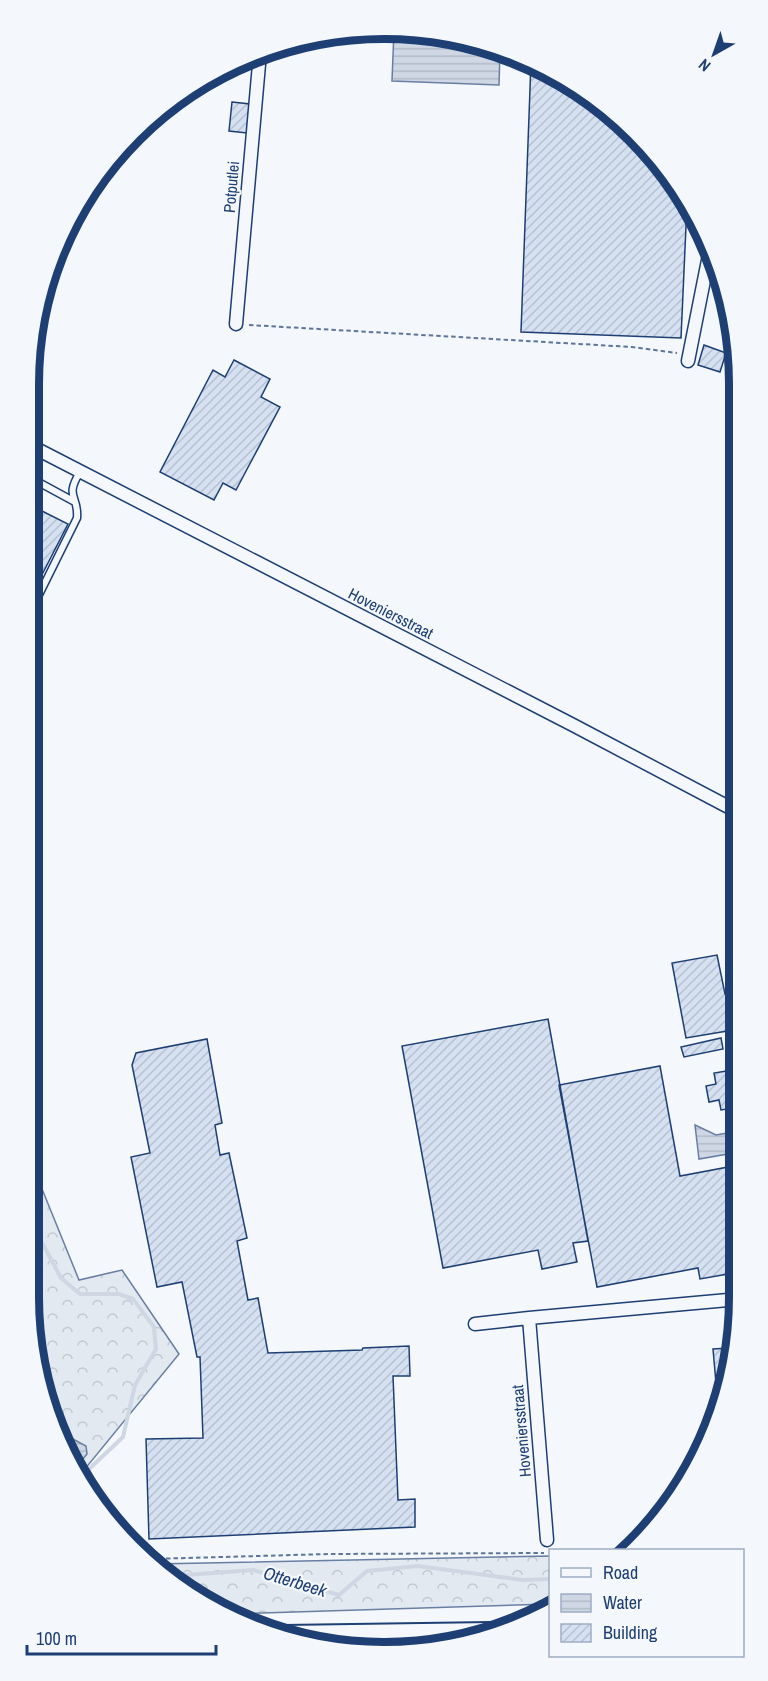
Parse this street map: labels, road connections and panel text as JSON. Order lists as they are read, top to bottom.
{
  "streets": {
    "street": ["Potputlei", "Hoveniersstraat"]
  },
  "water": ["Otterbeek"],
  "legend": ["Road", "Water", "Building"],
  "scale_bar": "100 m",
  "north": "bottom left"
}
